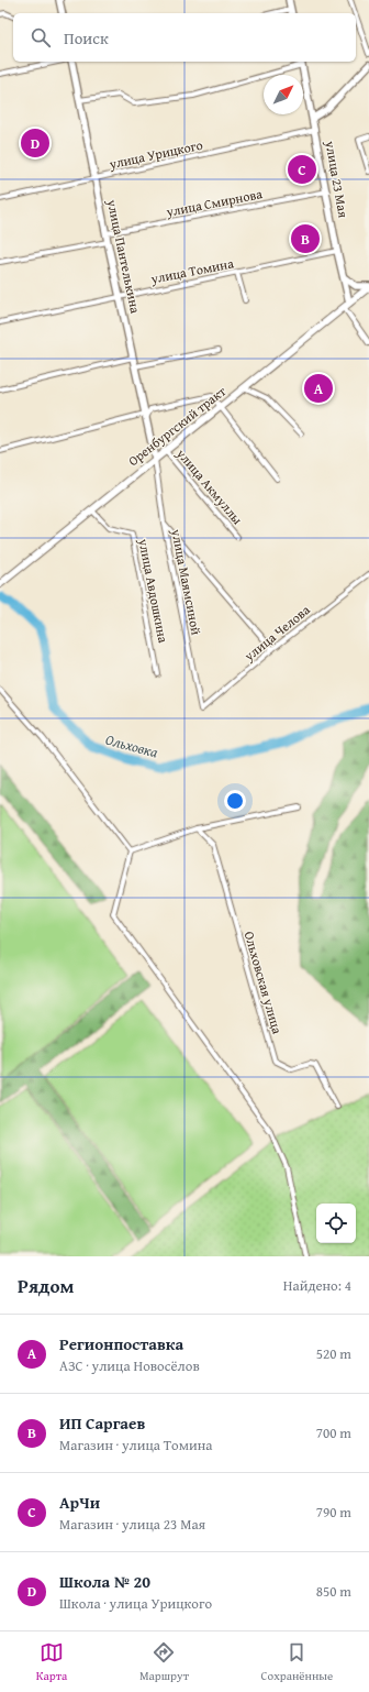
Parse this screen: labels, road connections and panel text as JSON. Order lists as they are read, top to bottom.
{
  "streets": {
    "main road": ["улица 23 Мая", "улица Пантелькина", "Оренбургский тракт"],
    "street": [
      "улица Урицкого",
      "улица Смирнова",
      "улица Томина",
      "улица Акмуллы",
      "улица Маямсиной",
      "улица Авдошкина",
      "улица Челова",
      "Ольховская улица"
    ]
  },
  "crossings": [
    ["улица Урицкого", "улица 23 Мая"],
    ["улица Урицкого", "улица Пантелькина"],
    ["улица 23 Мая", "улица Смирнова"],
    ["улица 23 Мая", "улица Томина"],
    ["улица 23 Мая", "Оренбургский тракт"],
    ["улица Смирнова", "улица Пантелькина"],
    ["улица Пантелькина", "улица Томина"],
    ["улица Пантелькина", "Оренбургский тракт"],
    ["улица Пантелькина", "улица Маямсиной"],
    ["Оренбургский тракт", "улица Акмуллы"],
    ["Оренбургский тракт", "улица Маямсиной"],
    ["Оренбургский тракт", "улица Авдошкина"],
    ["улица Маямсиной", "улица Челова"]
  ],
  "water": ["Ольховка"],
  "north": "top right",
  "page": {
    "search": "Поиск",
    "pins": [
      "D",
      "C",
      "B",
      "A"
    ],
    "heading": ["Рядом", "Найдено: 4"],
    "list": [
      {
        "mark": "A",
        "name": "Регионпоставка",
        "note": "АЗС · улица Новосёлов",
        "value": "520 m"
      },
      {
        "mark": "B",
        "name": "ИП Саргаев",
        "note": "Магазин · улица Томина",
        "value": "700 m"
      },
      {
        "mark": "C",
        "name": "АрЧи",
        "note": "Магазин · улица 23 Мая",
        "value": "790 m"
      },
      {
        "mark": "D",
        "name": "Школа № 20",
        "note": "Школа · улица Урицкого",
        "value": "850 m"
      }
    ],
    "nav": ["Карта", "Маршрут", "Сохранённые"]
  }
}
